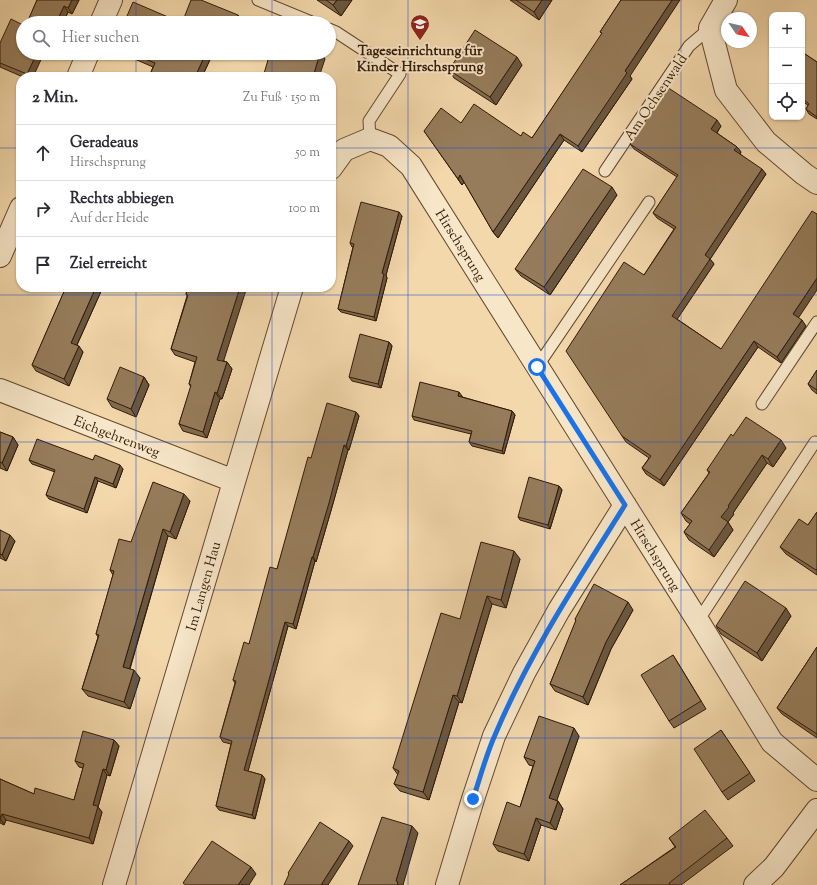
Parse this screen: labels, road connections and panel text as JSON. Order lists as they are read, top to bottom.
{
  "streets": {
    "street": [
      "Am Ochsenwald",
      "Hirschsprung",
      "Eichgehrenweg",
      "Im Langen Hau"
    ]
  },
  "crossings": [
    ["Eichgehrenweg", "Im Langen Hau"]
  ],
  "places": {
    "school or university": ["Tageseinrichtung für Kinder Hirschsprung"]
  },
  "north": "bottom right",
  "page": {
    "map_buttons": ["+", "−"],
    "search": "Hier suchen",
    "heading": ["2 Min.", "Zu Fuß · 150 m"],
    "list": [
      ["Geradeaus", "Hirschsprung", "50 m"],
      ["Rechts abbiegen", "Auf der Heide", "100 m"],
      "Ziel erreicht"
    ]
  }
}
